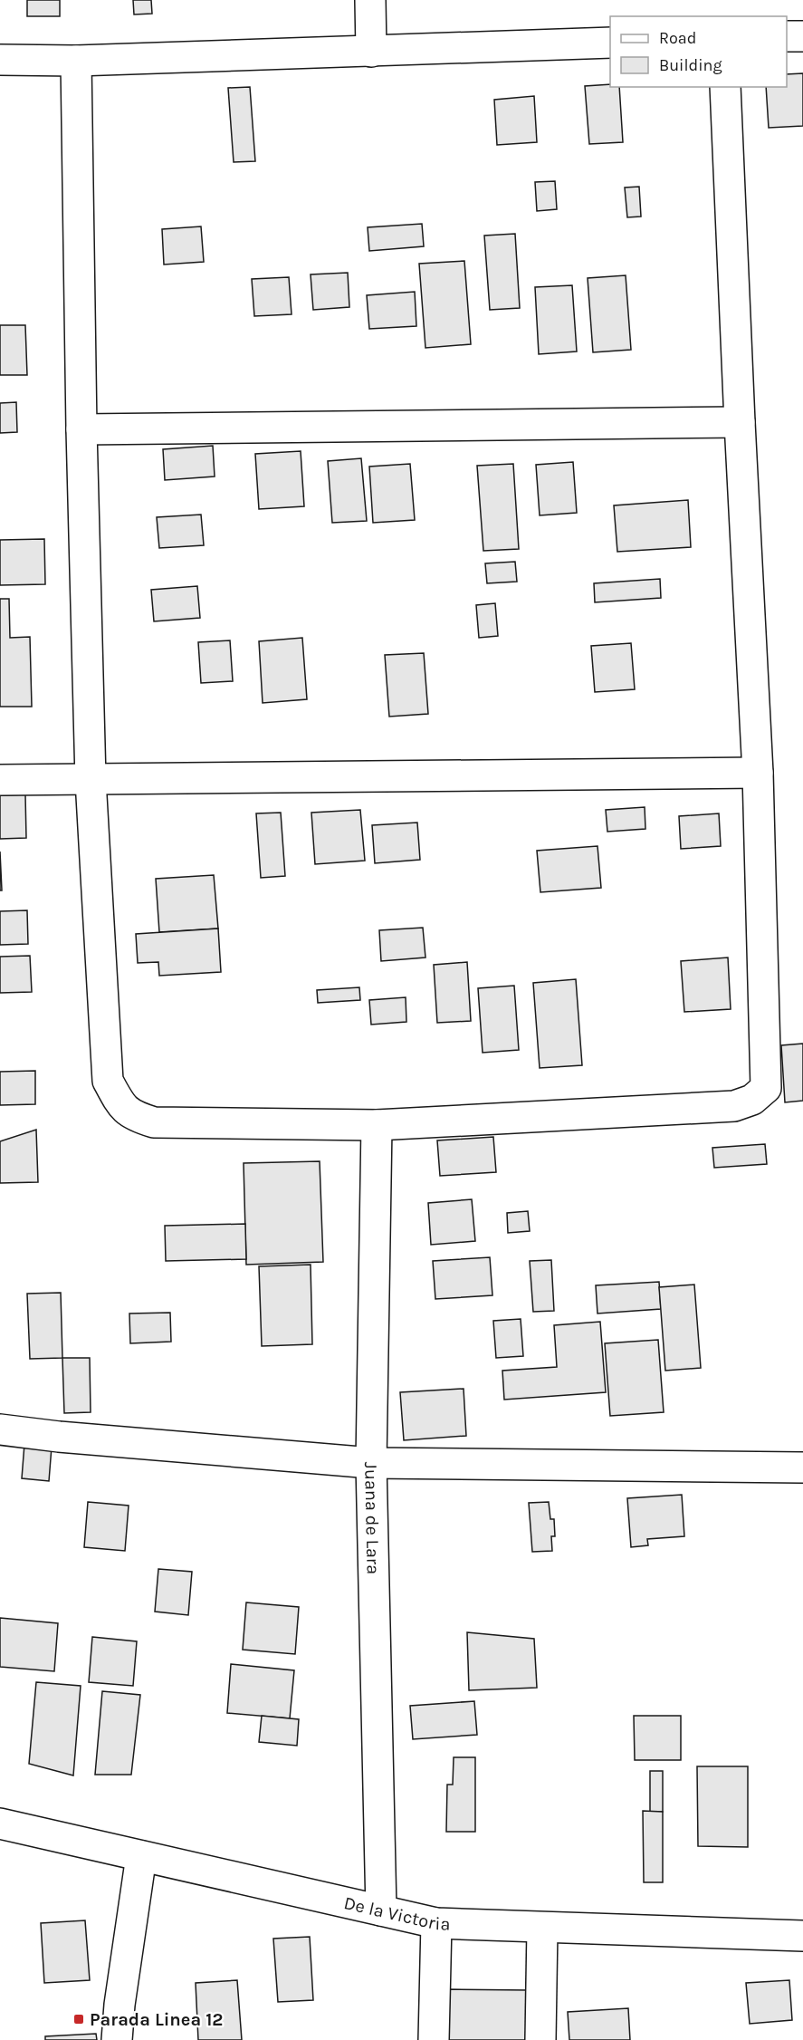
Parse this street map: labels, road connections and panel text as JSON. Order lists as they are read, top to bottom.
{
  "streets": {
    "street": ["Juana de Lara", "De la Victoria"]
  },
  "crossings": [
    ["Juana de Lara", "De la Victoria"]
  ],
  "places": {
    "transit": ["Parada Linea 12"]
  },
  "legend": ["Road", "Building"]
}
